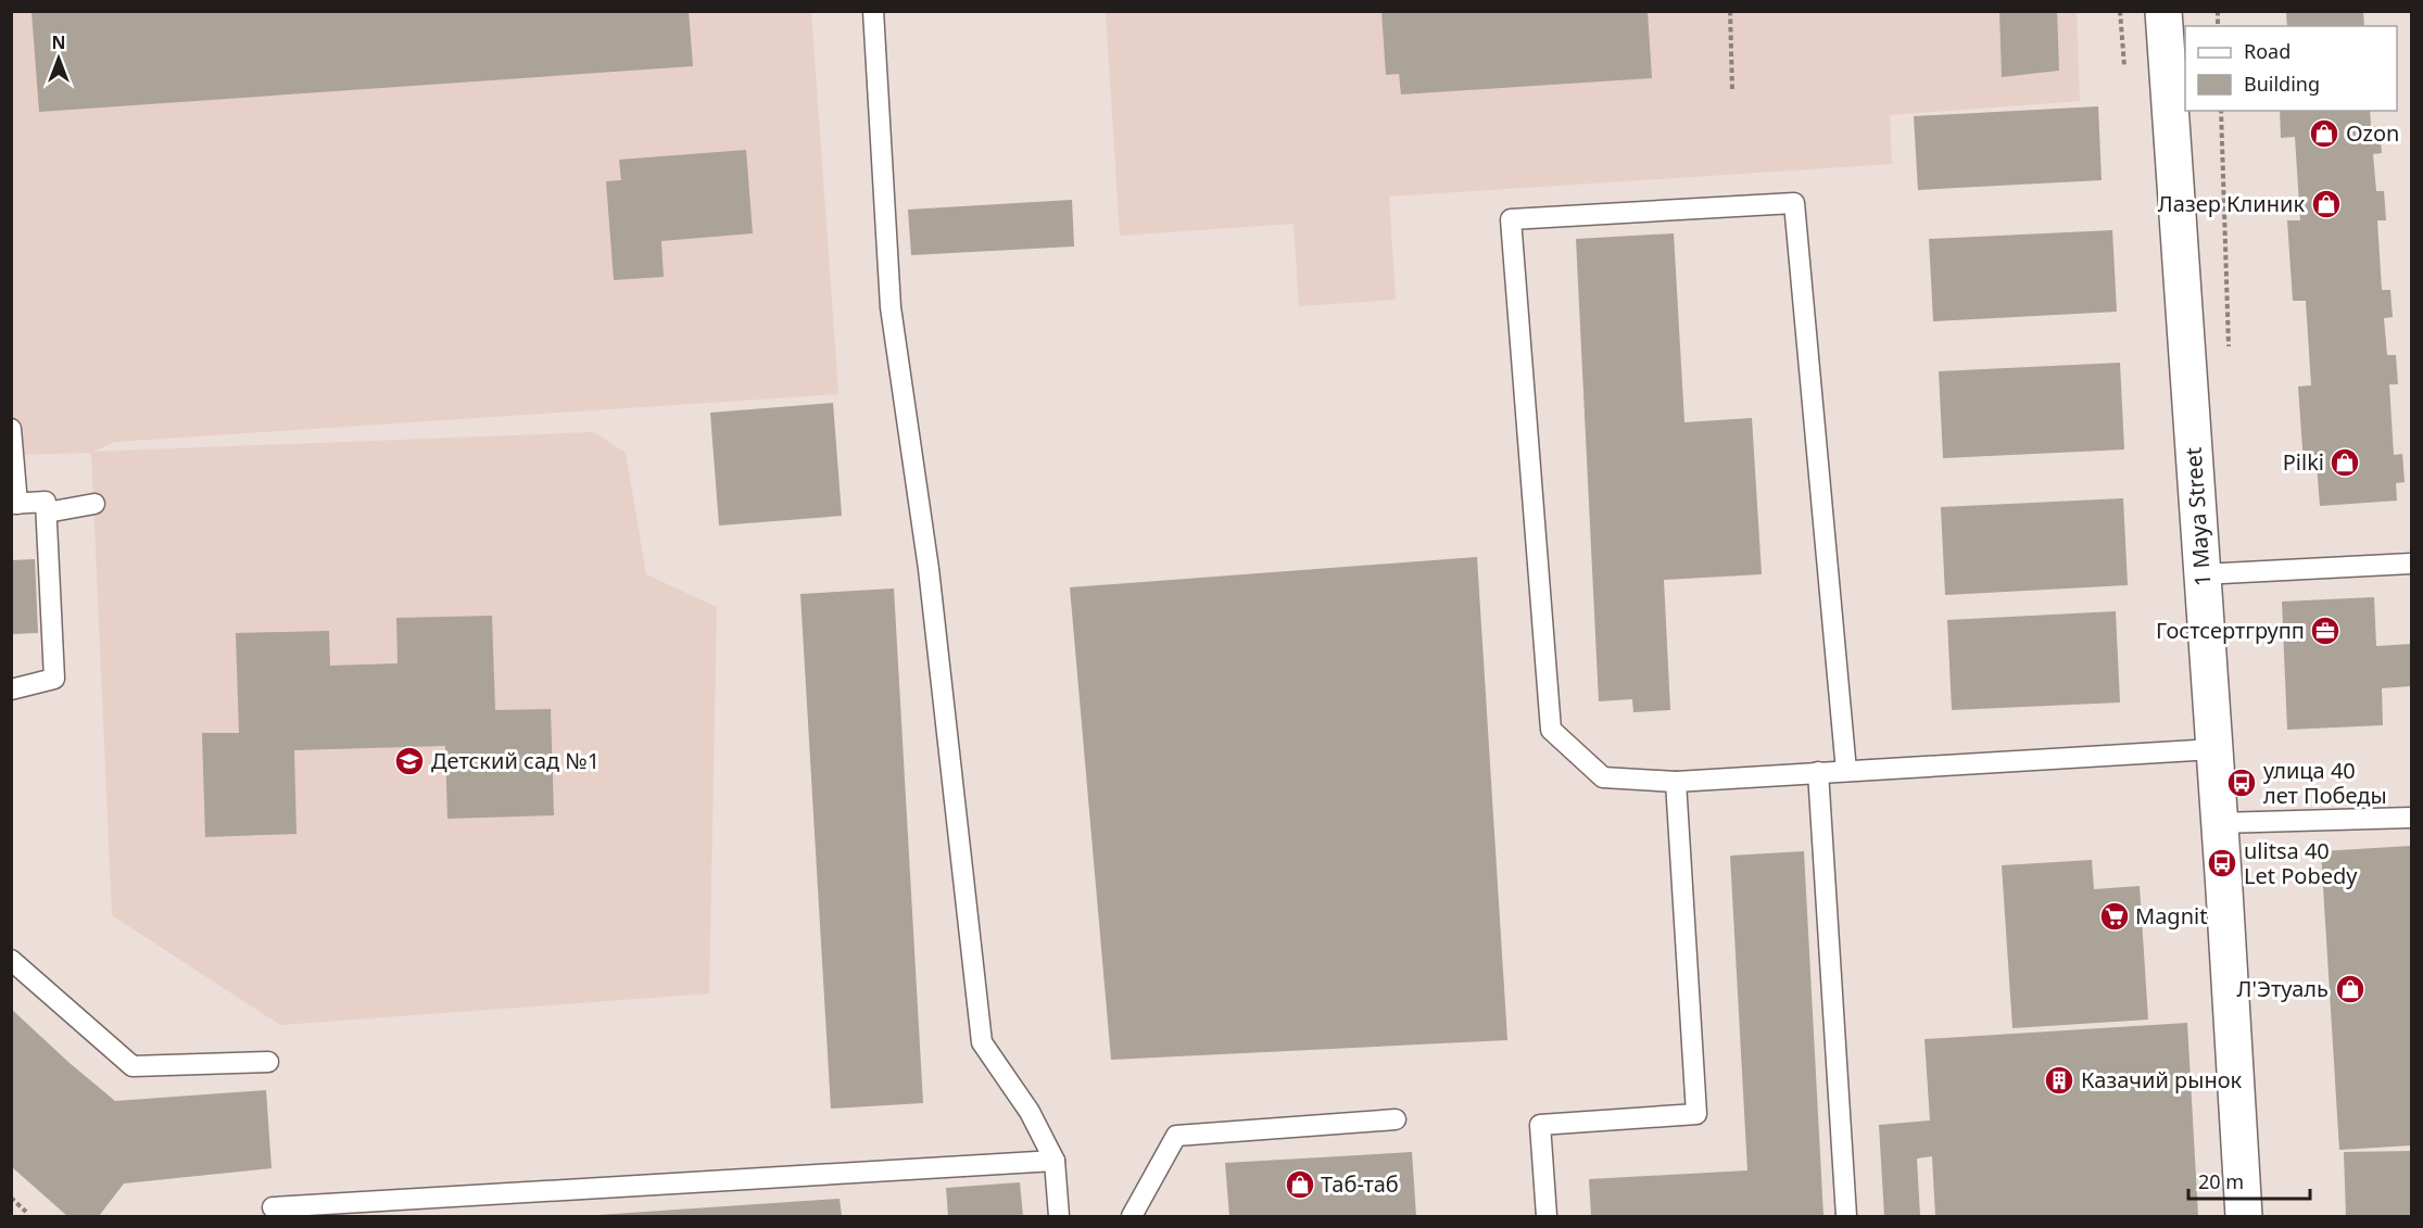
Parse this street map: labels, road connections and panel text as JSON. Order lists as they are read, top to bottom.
{
  "streets": {
    "street": ["1 Maya Street"]
  },
  "places": {
    "shop": [
      "Ozon",
      "Лазер Клиник",
      "Pilki",
      "Л'Этуаль",
      "Таб-таб"
    ],
    "office": ["Гостсертгрупп"],
    "school or university": ["Детский сад №1"],
    "bus stop": ["улица 40 лет Победы", "ulitsa 40 Let Pobedy"],
    "supermarket": ["Magnit"],
    "building": ["Казачий рынок"]
  },
  "legend": ["Road", "Building"],
  "scale_bar": "20 m",
  "north": "top"
}
